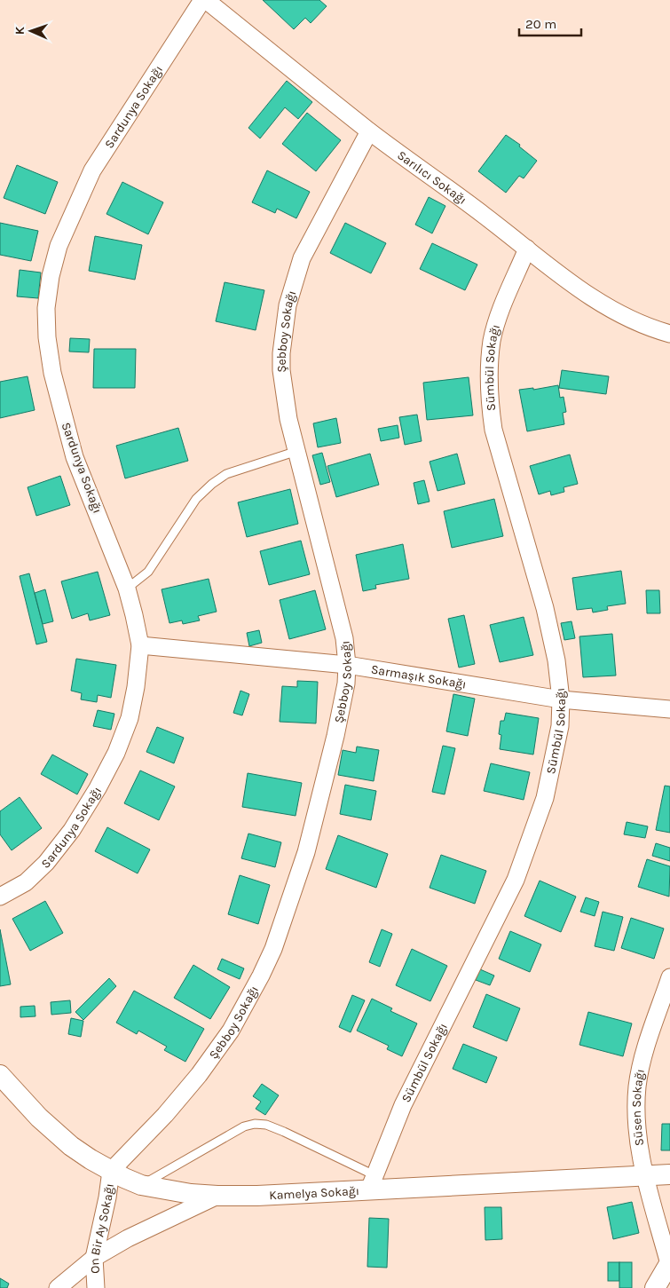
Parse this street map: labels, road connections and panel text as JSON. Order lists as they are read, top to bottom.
{
  "streets": {
    "street": [
      "Sardunya Sokağı",
      "Sarılıcı Sokağı",
      "Şebboy Sokağı",
      "Sümbül Sokağı",
      "Sarmaşık Sokağı",
      "Süsen Sokağı",
      "Kamelya Sokağı",
      "On Bir Ay Sokağı"
    ]
  },
  "crossings": [
    ["Sardunya Sokağı", "Sarmaşık Sokağı"],
    ["Sarılıcı Sokağı", "Şebboy Sokağı"],
    ["Sarılıcı Sokağı", "Sümbül Sokağı"],
    ["Şebboy Sokağı", "Sarmaşık Sokağı"],
    ["Şebboy Sokağı", "Kamelya Sokağı"],
    ["Şebboy Sokağı", "On Bir Ay Sokağı"],
    ["Sümbül Sokağı", "Sarmaşık Sokağı"],
    ["Sümbül Sokağı", "Kamelya Sokağı"],
    ["Süsen Sokağı", "Kamelya Sokağı"],
    ["Kamelya Sokağı", "On Bir Ay Sokağı"]
  ],
  "scale_bar": "20 m",
  "north": "left"
}
